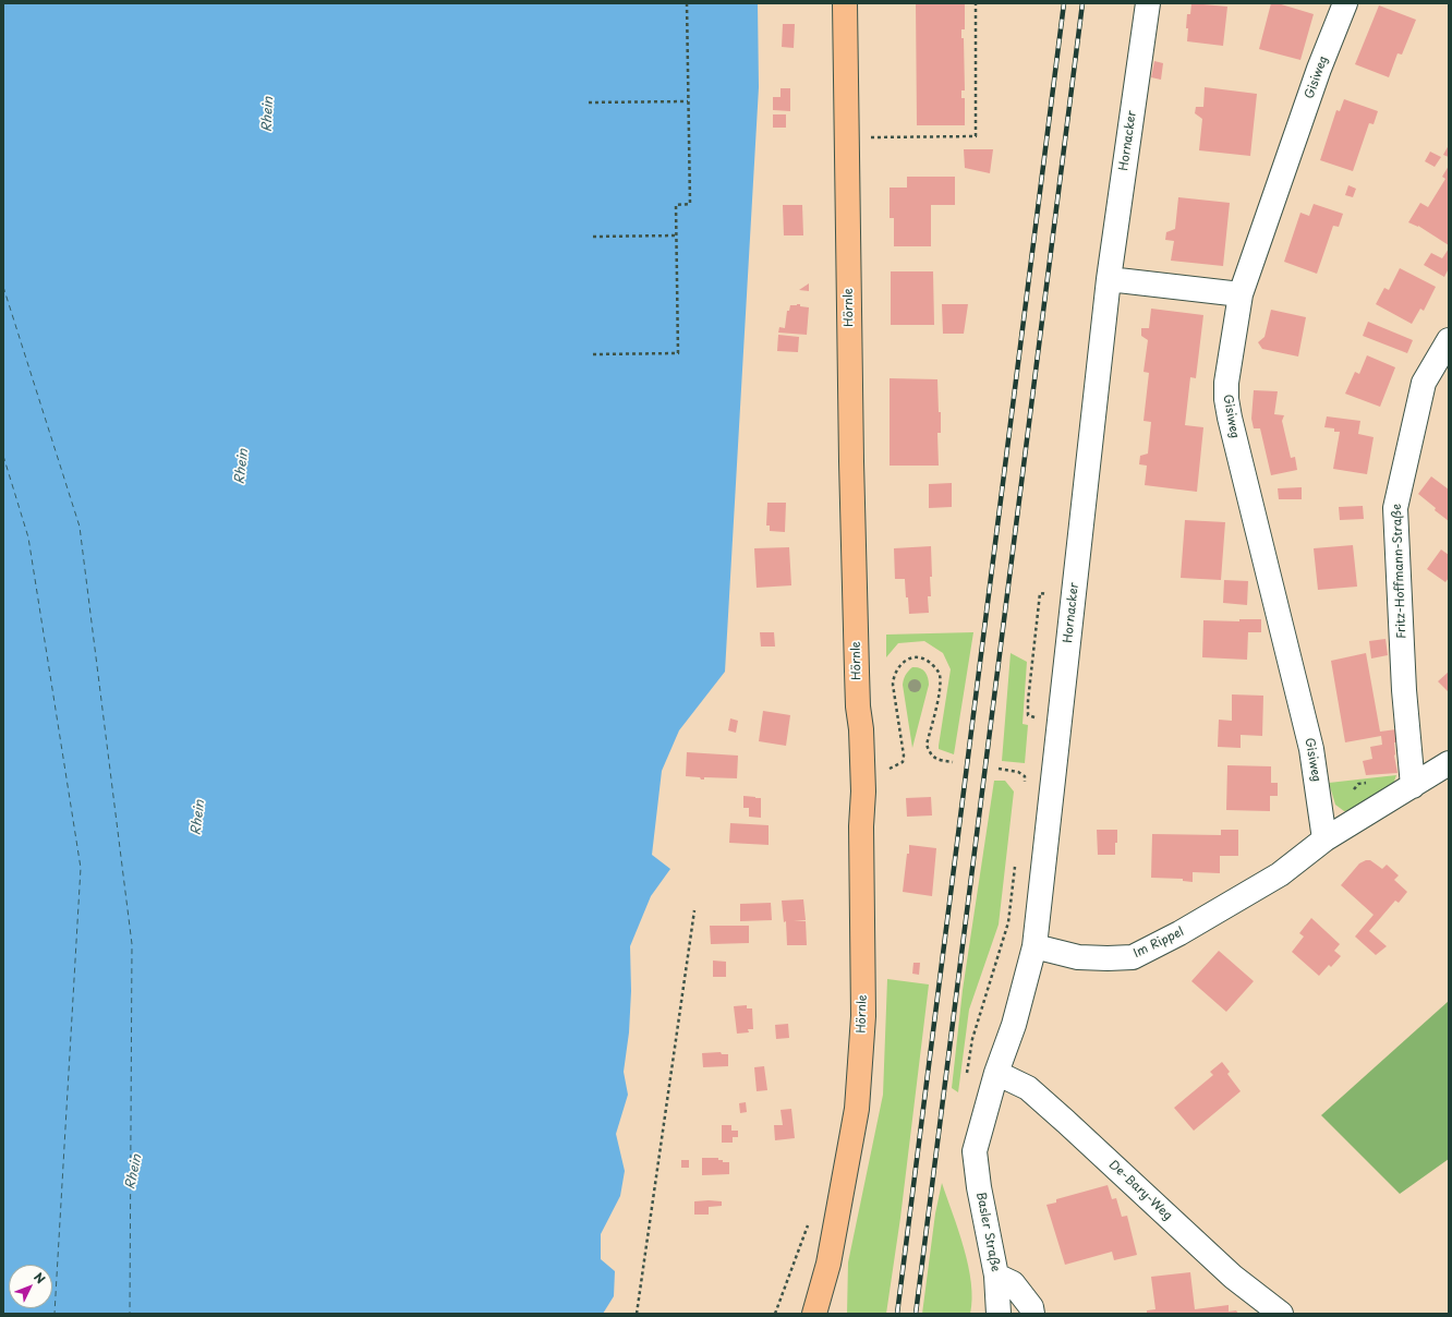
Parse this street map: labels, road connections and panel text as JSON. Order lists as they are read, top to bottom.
{
  "streets": {
    "main road": ["Hörnle"],
    "street": [
      "Gisiweg",
      "Hornacker",
      "Fritz-Hoffmann-Straße",
      "Im Rippel",
      "De-Bary-Weg",
      "Basler Straße"
    ]
  },
  "crossings": [
    ["Gisiweg", "Im Rippel"],
    ["Hornacker", "Im Rippel"],
    ["Fritz-Hoffmann-Straße", "Im Rippel"],
    ["De-Bary-Weg", "Basler Straße"]
  ],
  "water": ["Rhein"],
  "north": "top right"
}
